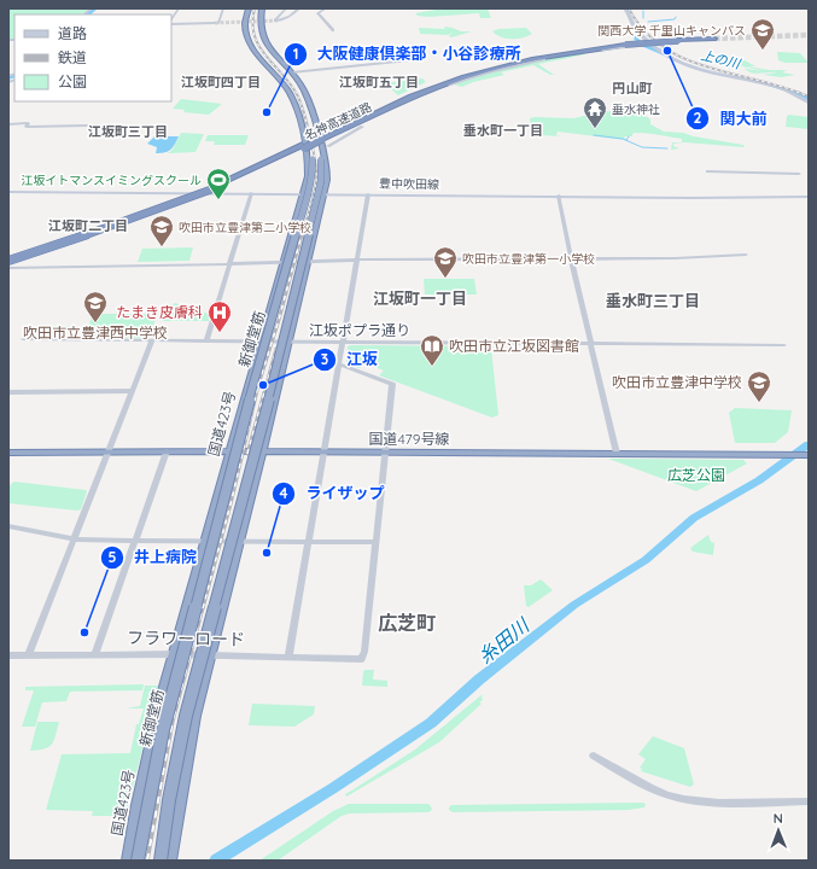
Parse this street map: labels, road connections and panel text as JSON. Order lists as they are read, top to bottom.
{
  "streets": {
    "highway": [
      "名神高速道路",
      "新御堂筋",
      "国道423号",
      "国道479号線"
    ],
    "main road": ["豊中吹田線"],
    "street": ["江坂ポプラ通り", "フラワーロード"]
  },
  "crossings": [
    ["豊中吹田線", "国道423号"],
    ["江坂ポプラ通り", "国道423号"],
    ["新御堂筋", "国道423号"],
    ["国道423号", "国道479号線"],
    ["国道423号", "フラワーロード"]
  ],
  "districts": [
    "江坂町四丁目",
    "江坂町五丁目",
    "円山町",
    "垂水町一丁目",
    "江坂町三丁目",
    "江坂町二丁目",
    "江坂町一丁目",
    "垂水町三丁目",
    "広芝町"
  ],
  "water": ["上の川", "糸田川"],
  "parks": ["広芝公園"],
  "places": {
    "other": [
      "関大前",
      "大阪健康倶楽部・小谷診療所",
      "江坂",
      "ライザップ",
      "井上病院"
    ],
    "school or university": [
      "関西大学 千里山キャンパス",
      "吹田市立豊津第二小学校",
      "吹田市立豊津第一小学校",
      "吹田市立豊津西中学校",
      "吹田市立豊津中学校"
    ],
    "temple": ["垂水神社"],
    "sports": ["江坂イトマンスイミングスクール"],
    "hospital": ["たまき皮膚科"],
    "library": ["吹田市立江坂図書館"]
  },
  "legend": ["道路", "鉄道", "公園"],
  "north": "top"
}
